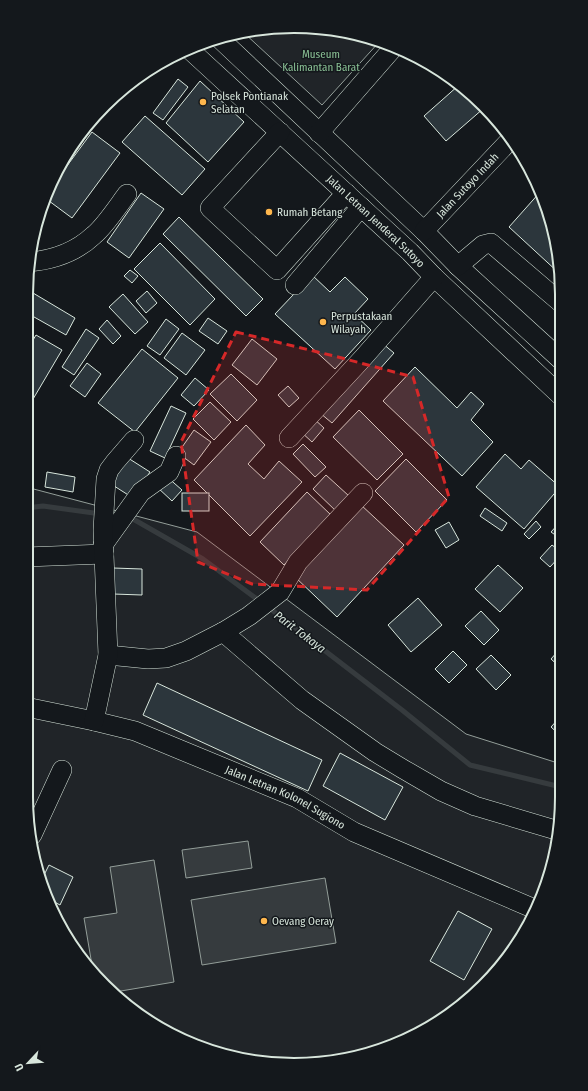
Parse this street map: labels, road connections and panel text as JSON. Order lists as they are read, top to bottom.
{
  "streets": {
    "street": ["Jalan Sutoyo Indah", "Jalan Letnan Jenderal Sutoyo", "Jalan Letnan Kolonel Sugiono"]
  },
  "water": ["Parit Tokaya"],
  "parks": ["Museum Kalimantan Barat"],
  "places": [
    "Polsek Pontianak Selatan",
    "Rumah Betang",
    "Perpustakaan Wilayah",
    "Oevang Oeray"
  ],
  "north": "bottom left"
}
